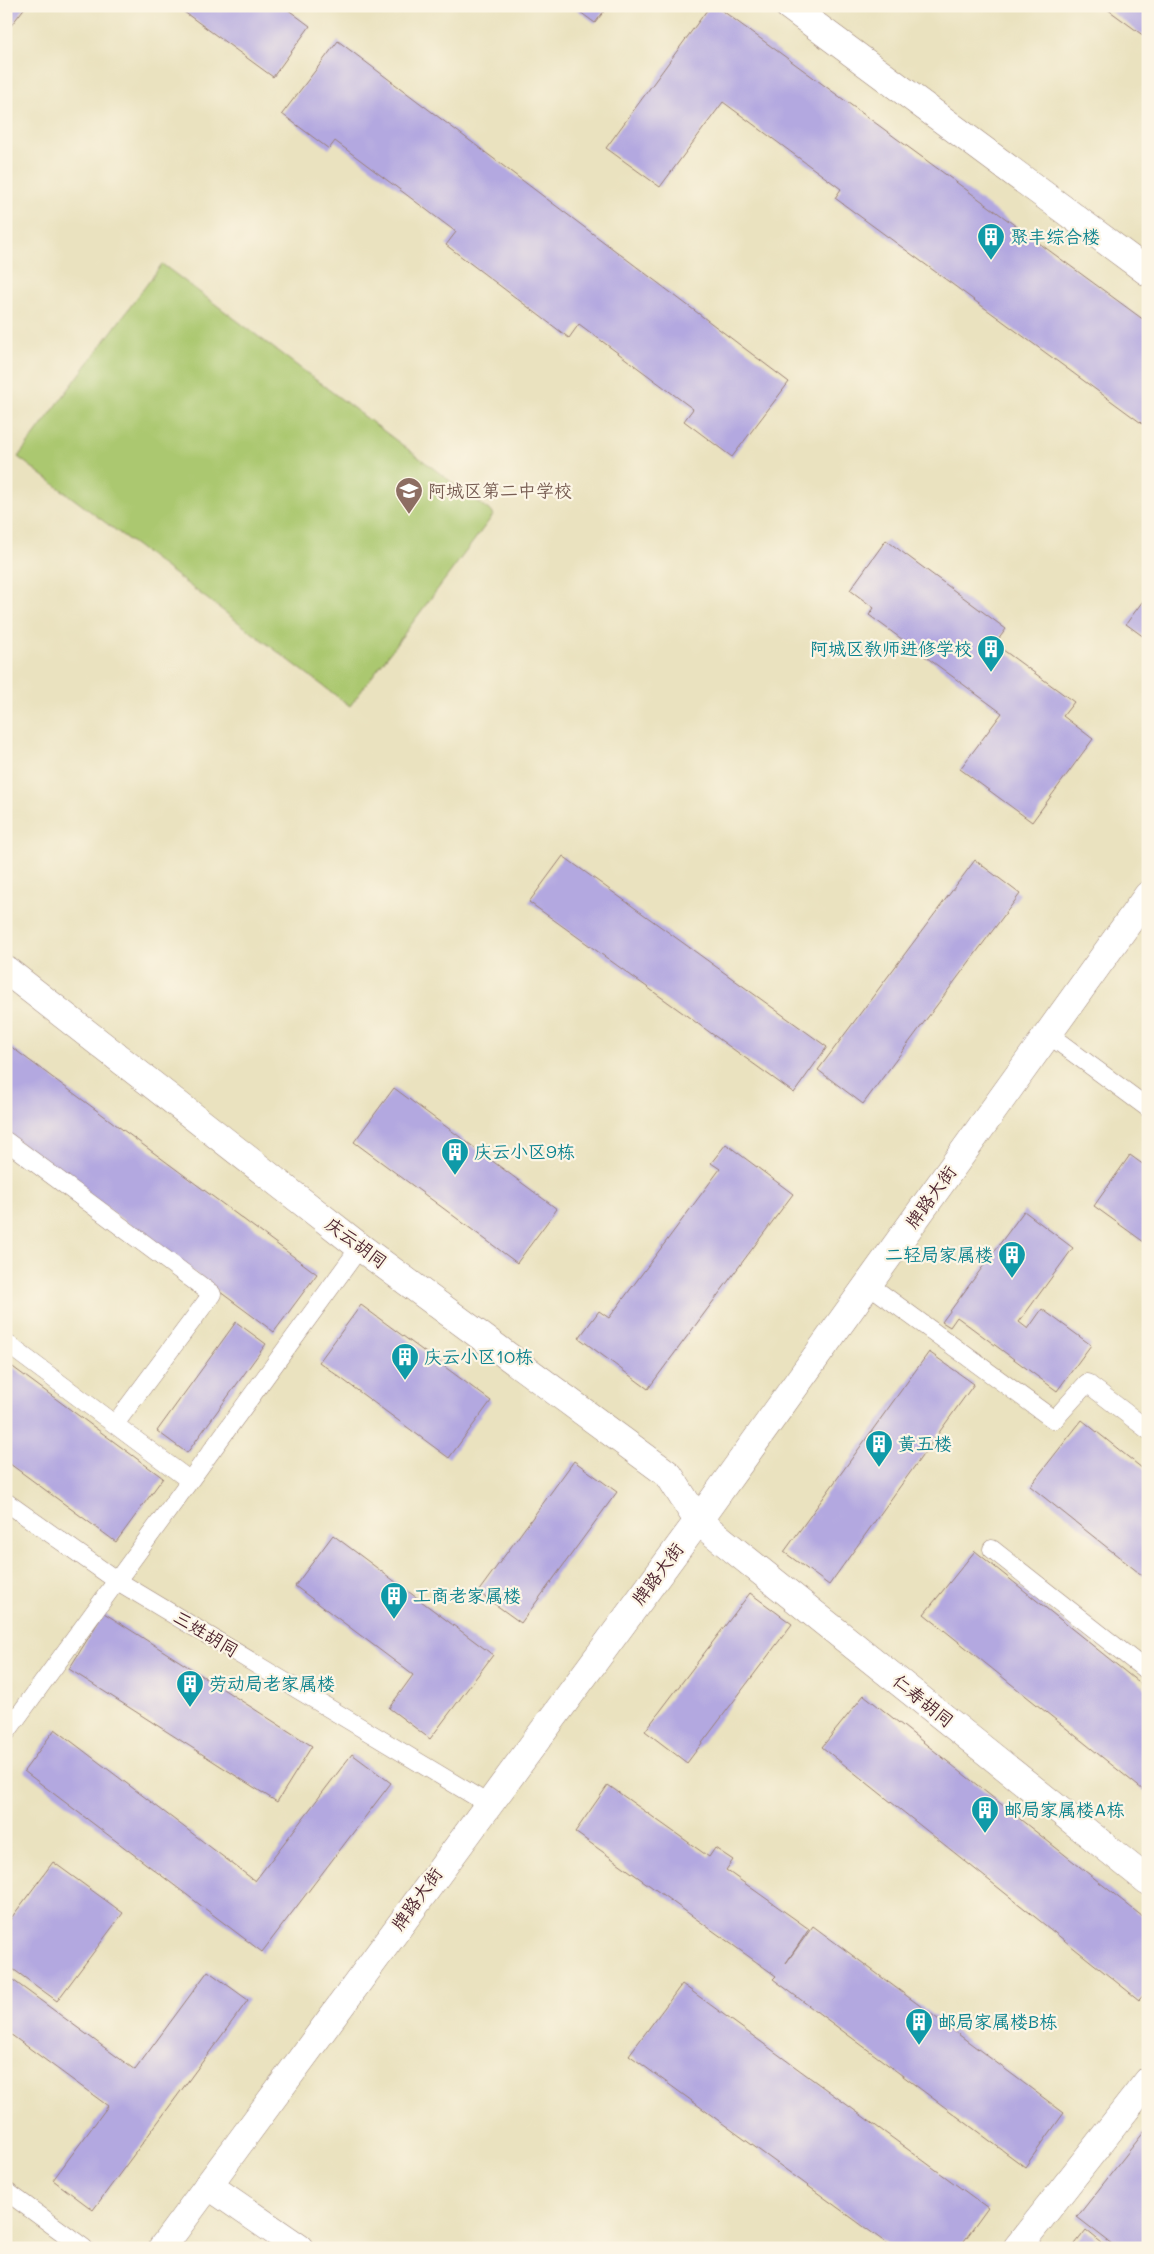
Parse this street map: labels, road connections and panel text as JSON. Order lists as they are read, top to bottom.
{
  "streets": {
    "street": ["牌路大街", "庆云胡同", "仁寿胡同"],
    "lane": ["三姓胡同"]
  },
  "crossings": [
    ["牌路大街", "庆云胡同"],
    ["牌路大街", "三姓胡同"],
    ["牌路大街", "仁寿胡同"],
    ["庆云胡同", "仁寿胡同"]
  ],
  "places": {
    "building": [
      "聚丰综合楼",
      "阿城区教师进修学校",
      "庆云小区9栋",
      "二轻局家属楼",
      "庆云小区10栋",
      "黄五楼",
      "工商老家属楼",
      "劳动局老家属楼",
      "邮局家属楼A栋",
      "邮局家属楼B栋"
    ],
    "school or university": ["阿城区第二中学校"]
  }
}
